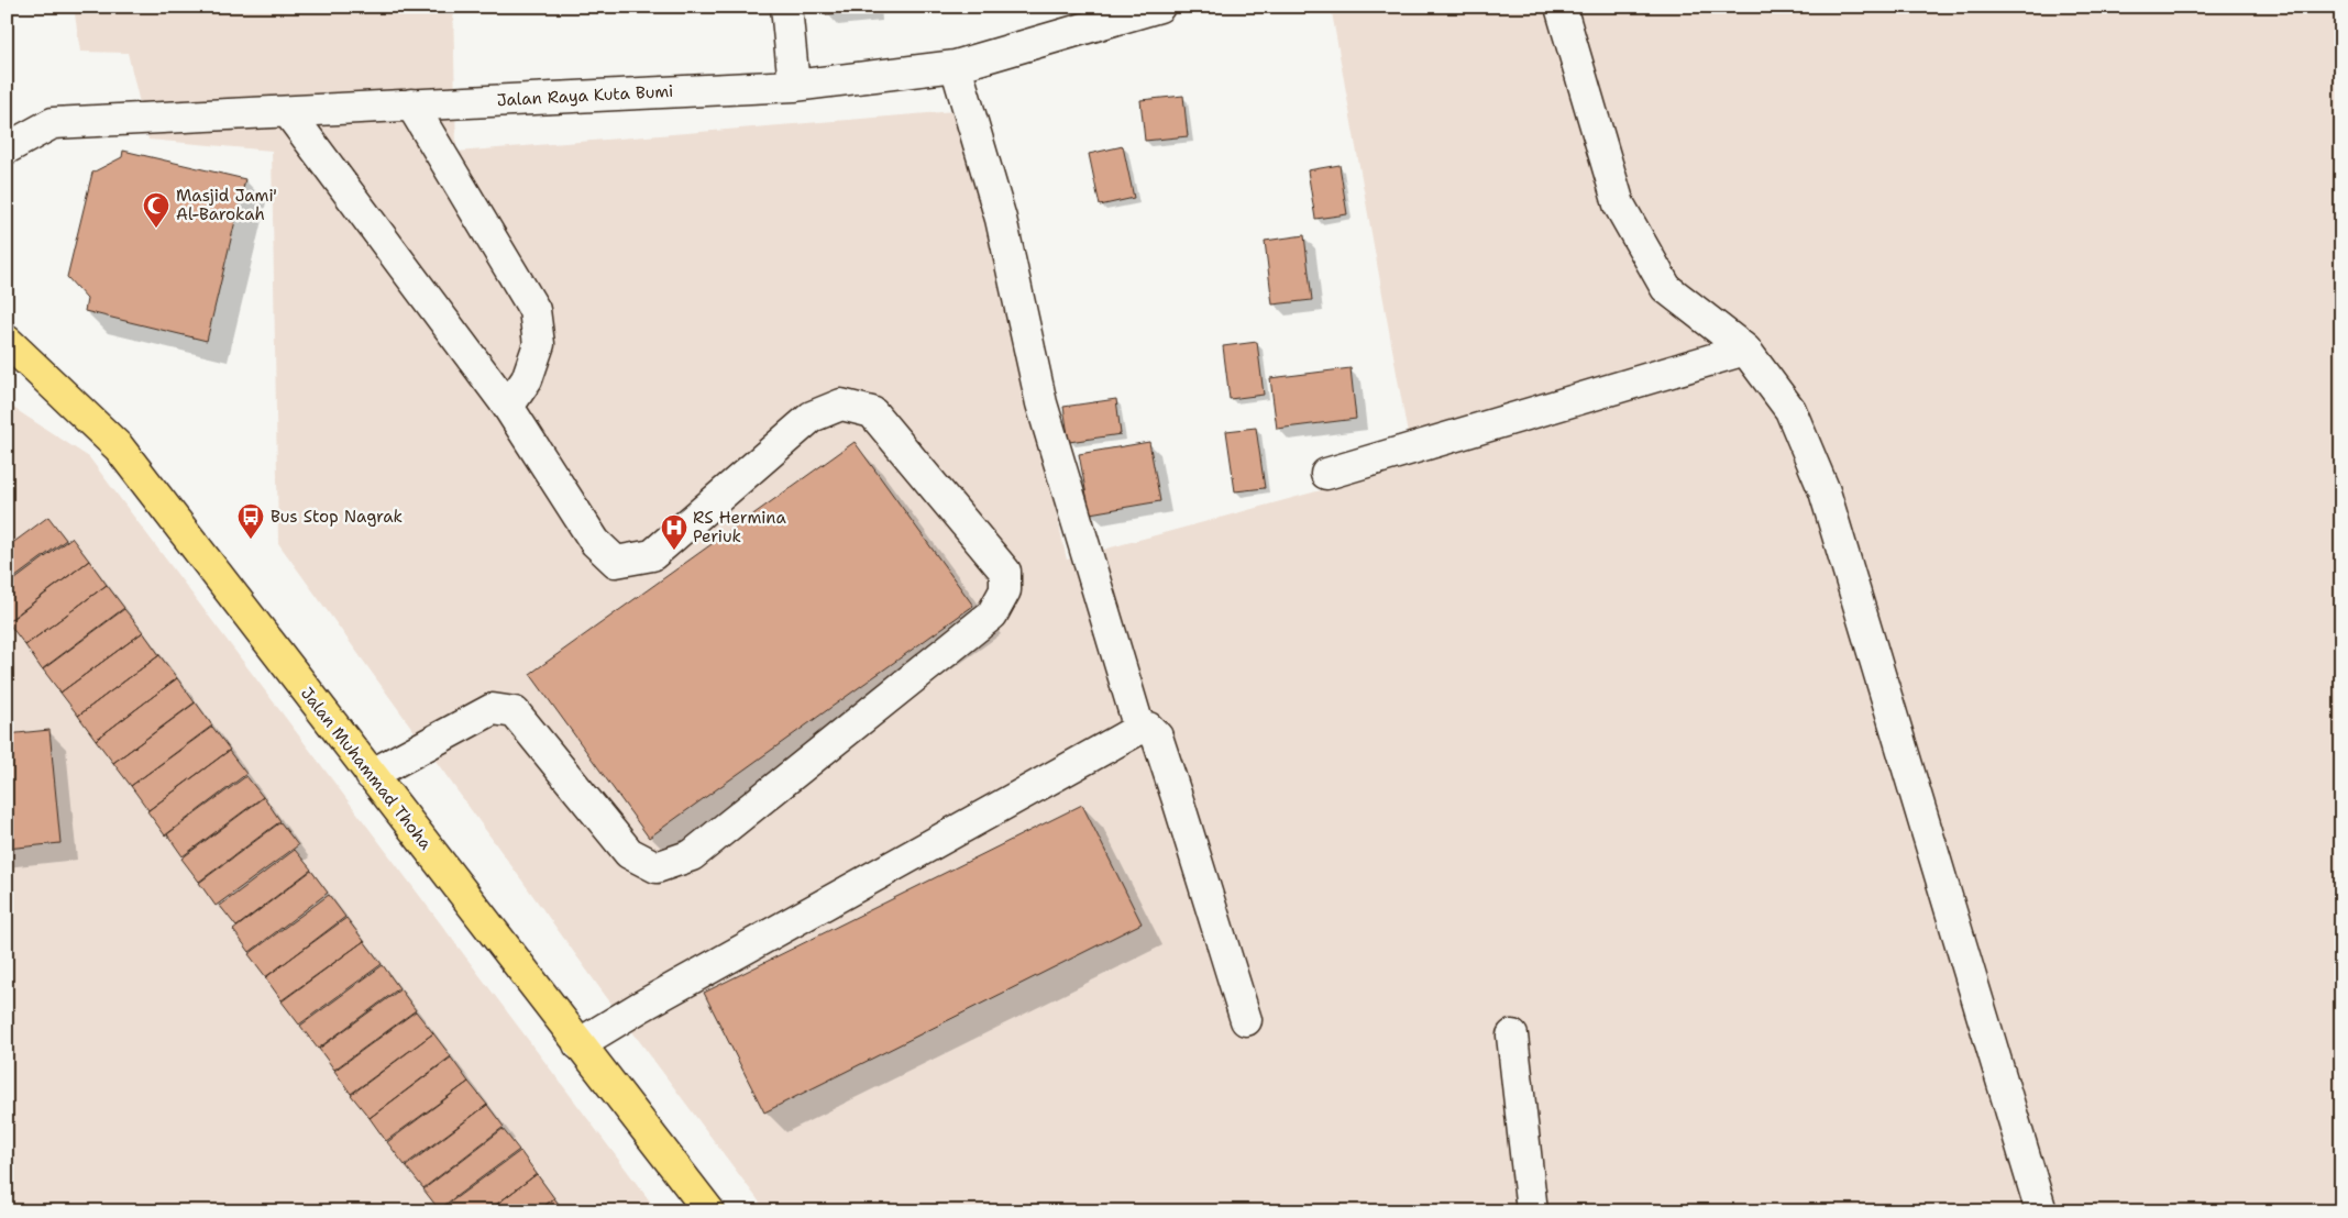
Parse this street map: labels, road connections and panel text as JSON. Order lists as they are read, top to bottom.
{
  "streets": {
    "main road": ["Jalan Muhammad Thoha"],
    "street": ["Jalan Raya Kuta Bumi"]
  },
  "places": {
    "mosque": ["Masjid Jami' Al-Barokah"],
    "bus stop": ["Bus Stop Nagrak"],
    "hospital": ["RS Hermina Periuk"]
  }
}
